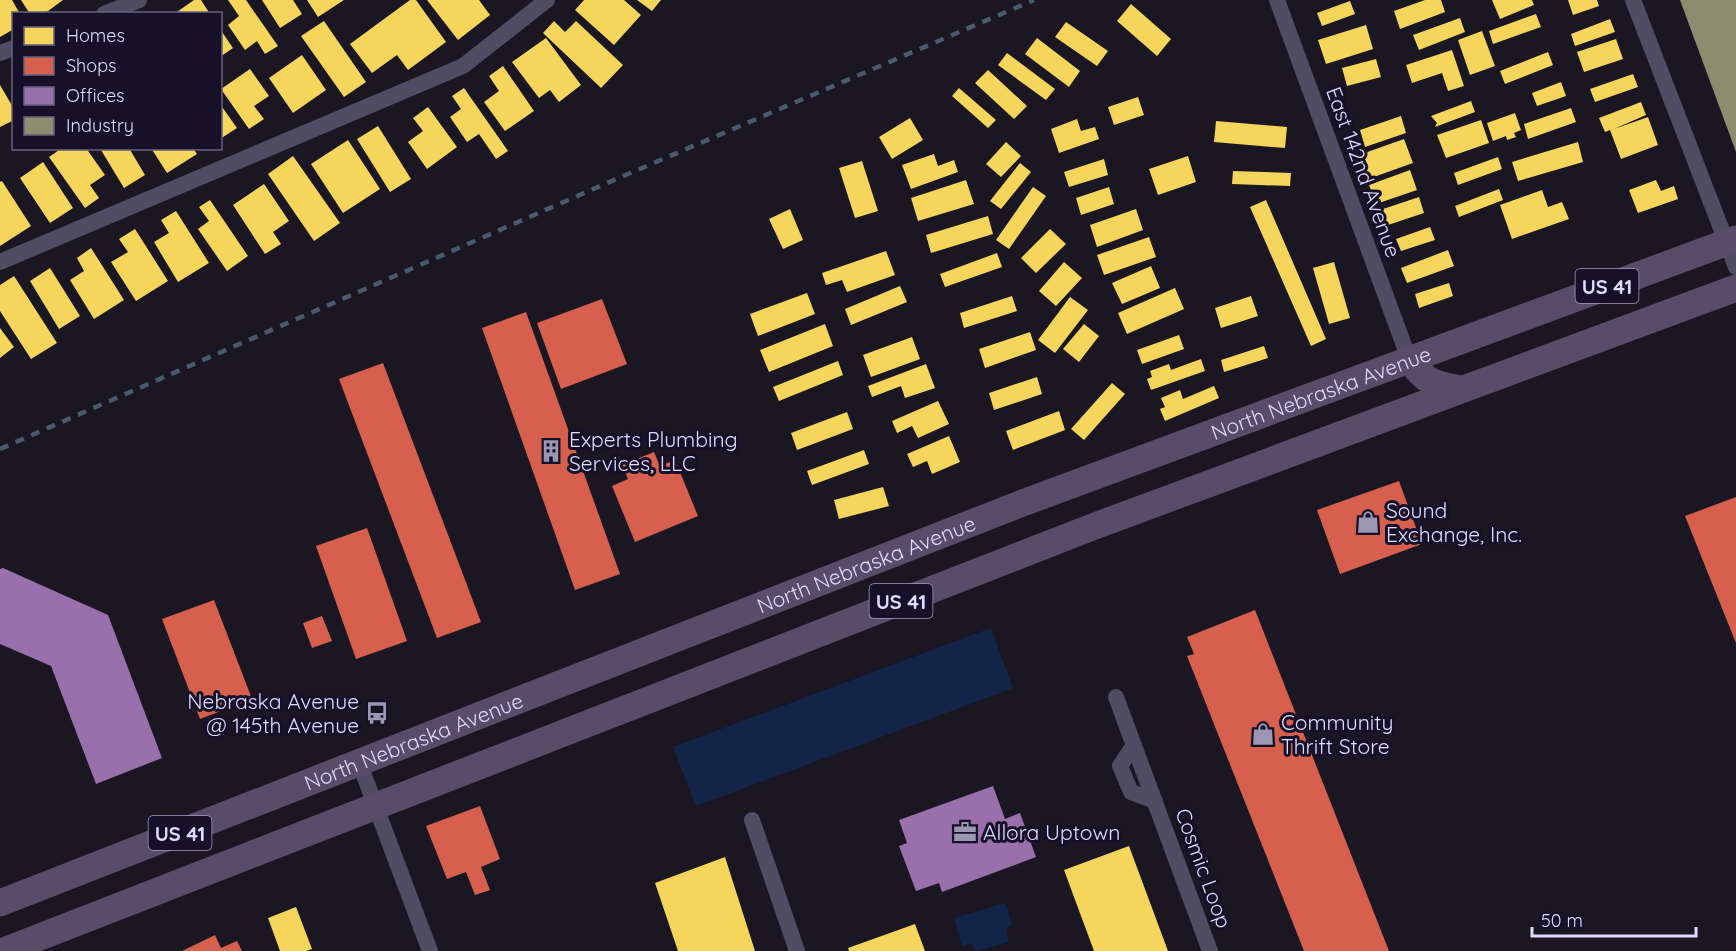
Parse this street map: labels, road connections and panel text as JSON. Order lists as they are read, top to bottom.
{
  "streets": {
    "main road": ["US 41", "North Nebraska Avenue"],
    "street": ["East 142nd Avenue", "Cosmic Loop"]
  },
  "crossings": [
    ["East 142nd Avenue", "North Nebraska Avenue"]
  ],
  "places": {
    "building": ["Experts Plumbing Services, LLC"],
    "shop": ["Sound Exchange, Inc.", "Community Thrift Store"],
    "bus stop": ["Nebraska Avenue @ 145th Avenue"],
    "office": ["Allora Uptown"]
  },
  "legend": [
    "Homes",
    "Shops",
    "Offices",
    "Industry"
  ],
  "scale_bar": "50 m"
}
